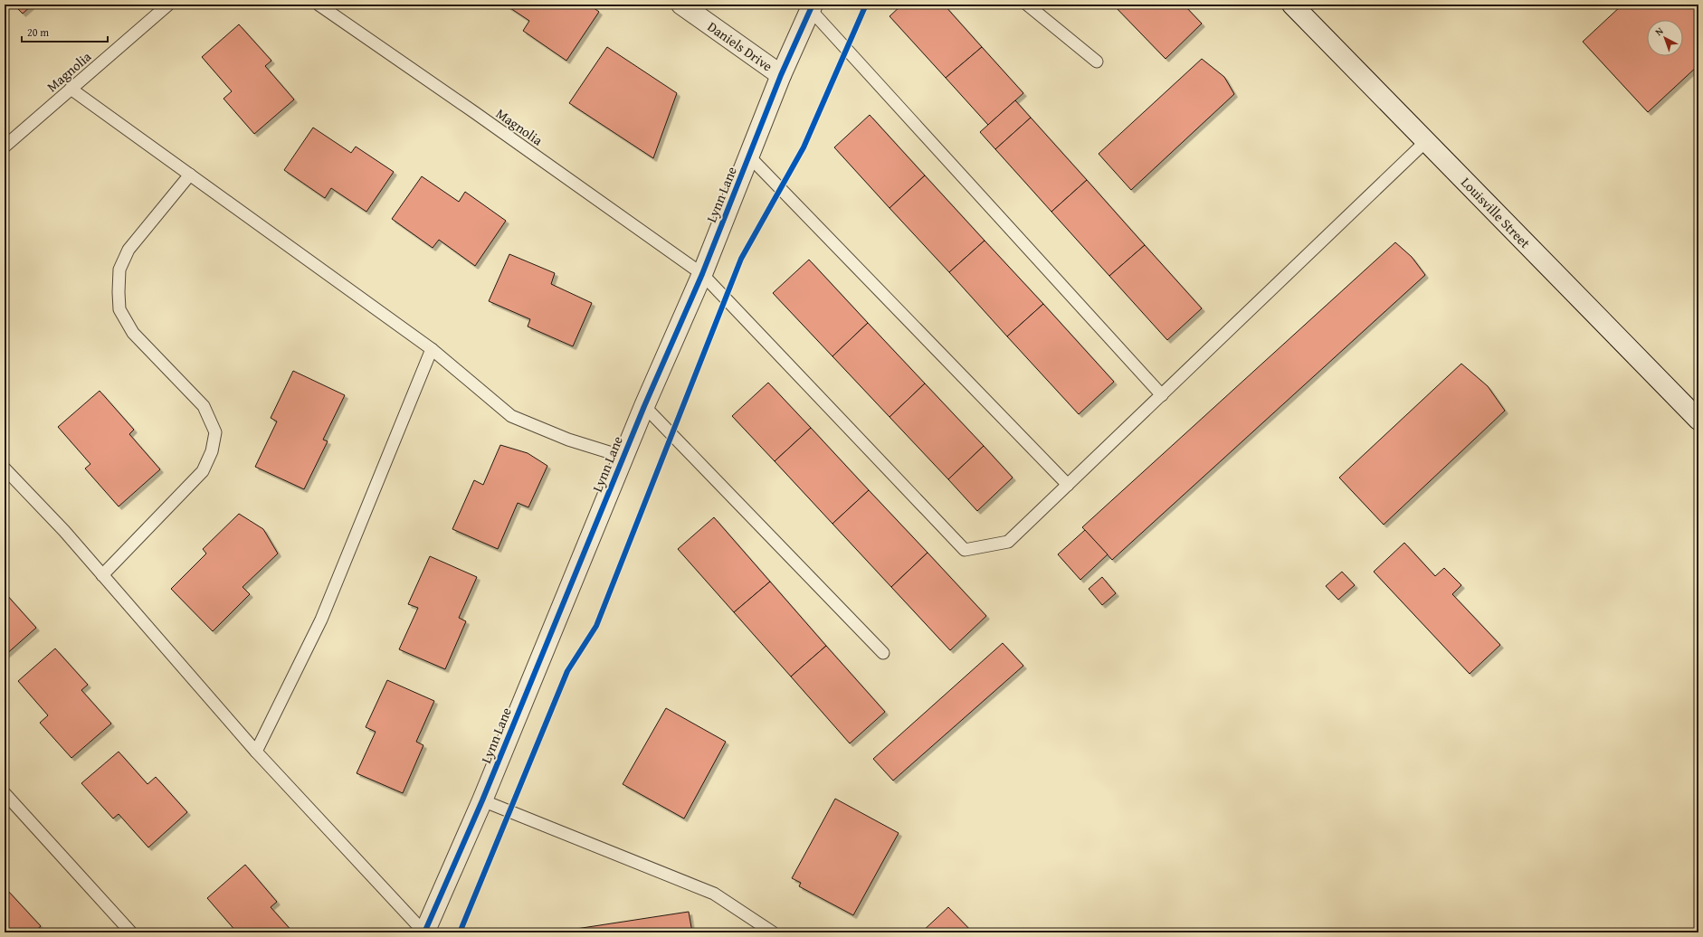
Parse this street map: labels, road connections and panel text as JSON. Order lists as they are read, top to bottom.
{
  "streets": {
    "street": ["Daniels Drive", "Lynn Lane", "Louisville Street"],
    "lane": ["Magnolia"]
  },
  "crossings": [
    ["Daniels Drive", "Lynn Lane"],
    ["Magnolia", "Lynn Lane"]
  ],
  "scale_bar": "20 m",
  "north": "top left"
}
